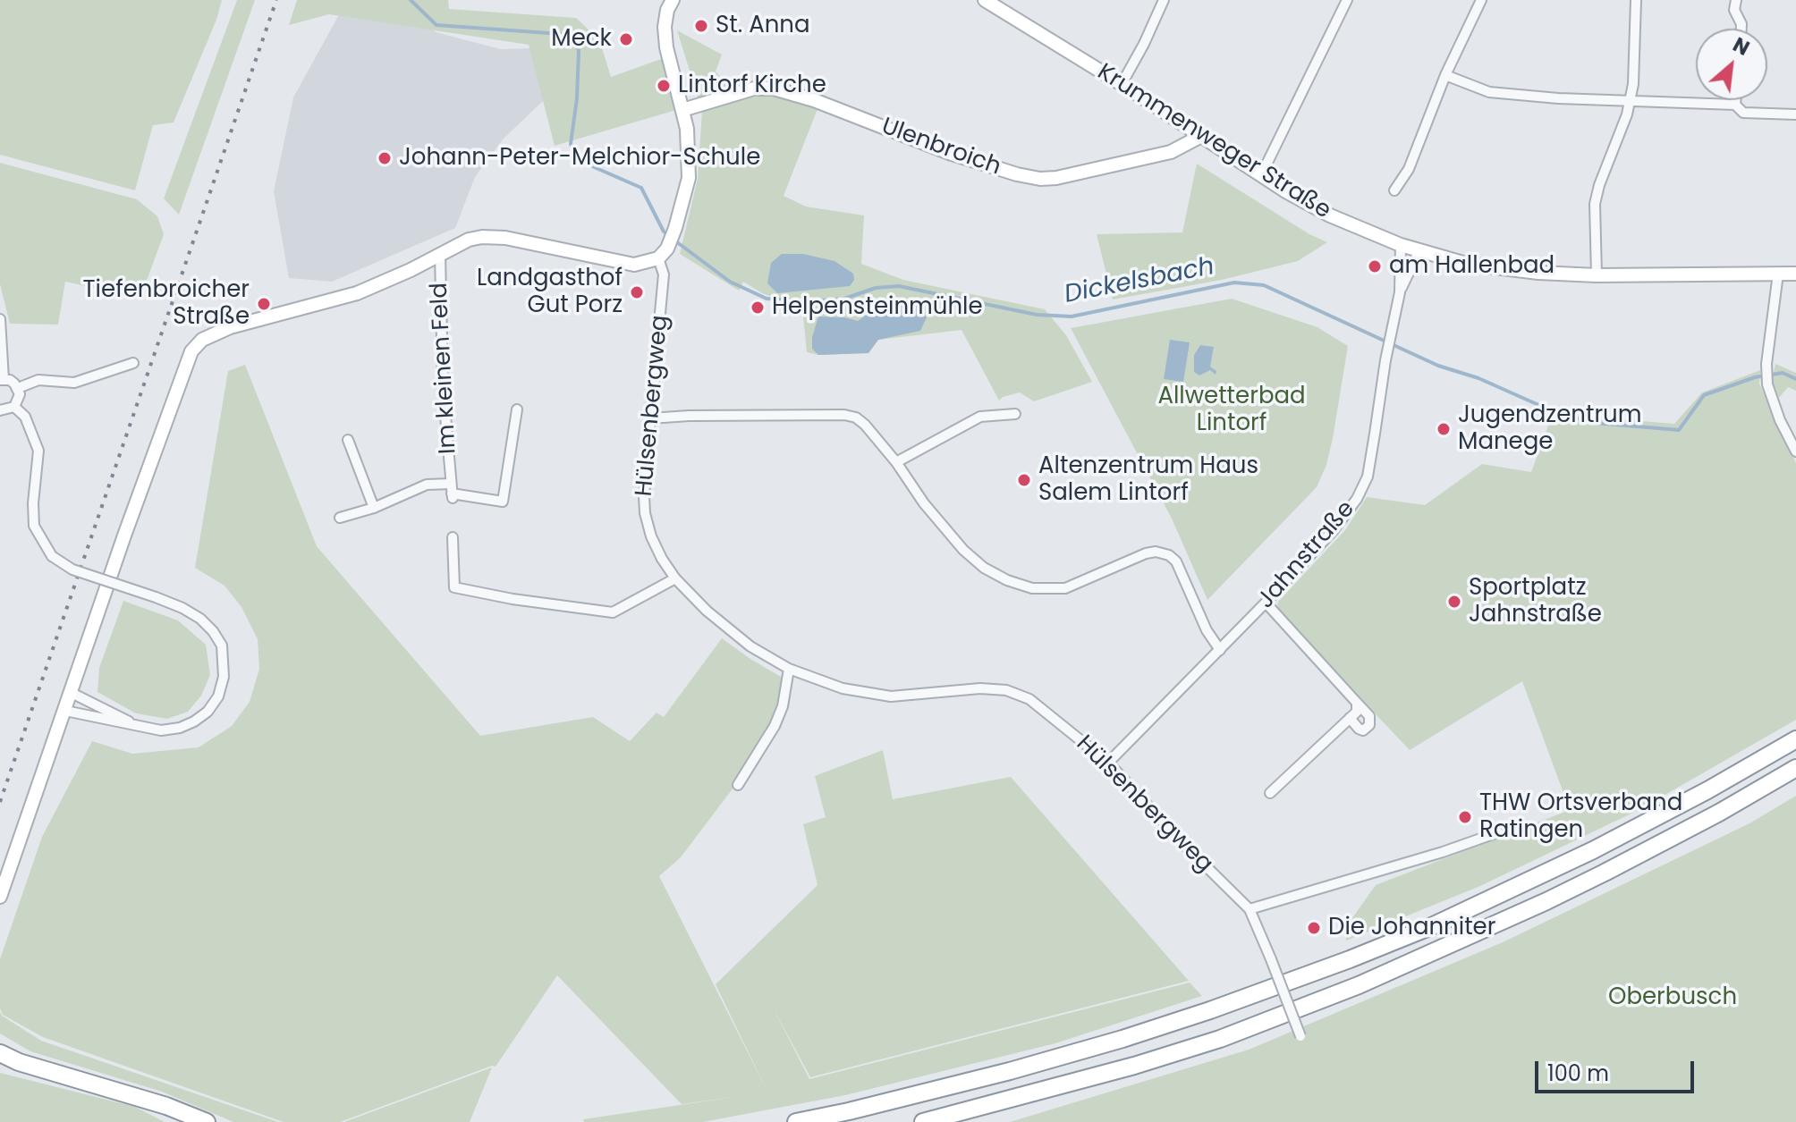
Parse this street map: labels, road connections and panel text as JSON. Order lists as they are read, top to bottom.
{
  "streets": {
    "main road": ["Krummenweger Straße", "Ulenbroich"],
    "street": ["Im kleinen Feld", "Hülsenbergweg", "Jahnstraße"]
  },
  "crossings": [
    ["Krummenweger Straße", "Ulenbroich"],
    ["Krummenweger Straße", "Jahnstraße"],
    ["Hülsenbergweg", "Jahnstraße"]
  ],
  "water": ["Dickelsbach"],
  "parks": ["Allwetterbad Lintorf", "Oberbusch"],
  "places": [
    "St. Anna",
    "Meck",
    "Lintorf Kirche",
    "Johann-Peter-Melchior-Schule",
    "am Hallenbad",
    "Landgasthof Gut Porz",
    "Tiefenbroicher Straße",
    "Helpensteinmühle",
    "Jugendzentrum Manege",
    "Altenzentrum Haus Salem Lintorf",
    "Sportplatz Jahnstraße",
    "THW Ortsverband Ratingen",
    "Die Johanniter"
  ],
  "scale_bar": "100 m",
  "north": "top right"
}
